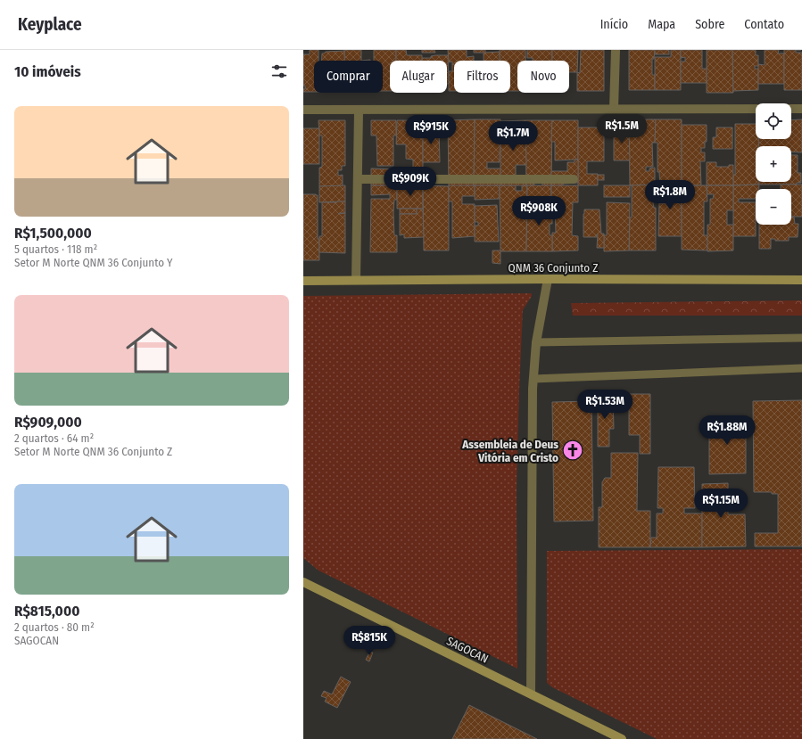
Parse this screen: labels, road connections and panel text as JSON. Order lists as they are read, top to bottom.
{
  "streets": {
    "street": ["QNM 36 Conjunto Z", "SAGOCAN"]
  },
  "places": {
    "church": ["Assembleia de Deus Vitória em Cristo"]
  },
  "page": {
    "header": "Keyplace",
    "nav": [
      "Início",
      "Mapa",
      "Sobre",
      "Contato"
    ],
    "heading": "10 imóveis",
    "chip": [
      "Comprar",
      "Alugar",
      "Filtros",
      "Novo"
    ],
    "list": [
      {
        "name": "R$1,500,000",
        "note": "5 quartos · 118 m² · Setor M Norte QNM 36 Conjunto Y"
      },
      {
        "name": "R$909,000",
        "note": "2 quartos · 64 m² · Setor M Norte QNM 36 Conjunto Z"
      },
      {
        "name": "R$815,000",
        "note": "2 quartos · 80 m² · SAGOCAN"
      }
    ],
    "map_buttons": ["+", "−"],
    "price": [
      "R$1.5M",
      "R$915K",
      "R$1.7M",
      "R$909K",
      "R$1.8M",
      "R$908K",
      "R$1.53M",
      "R$1.88M",
      "R$1.15M",
      "R$815K"
    ]
  }
}
